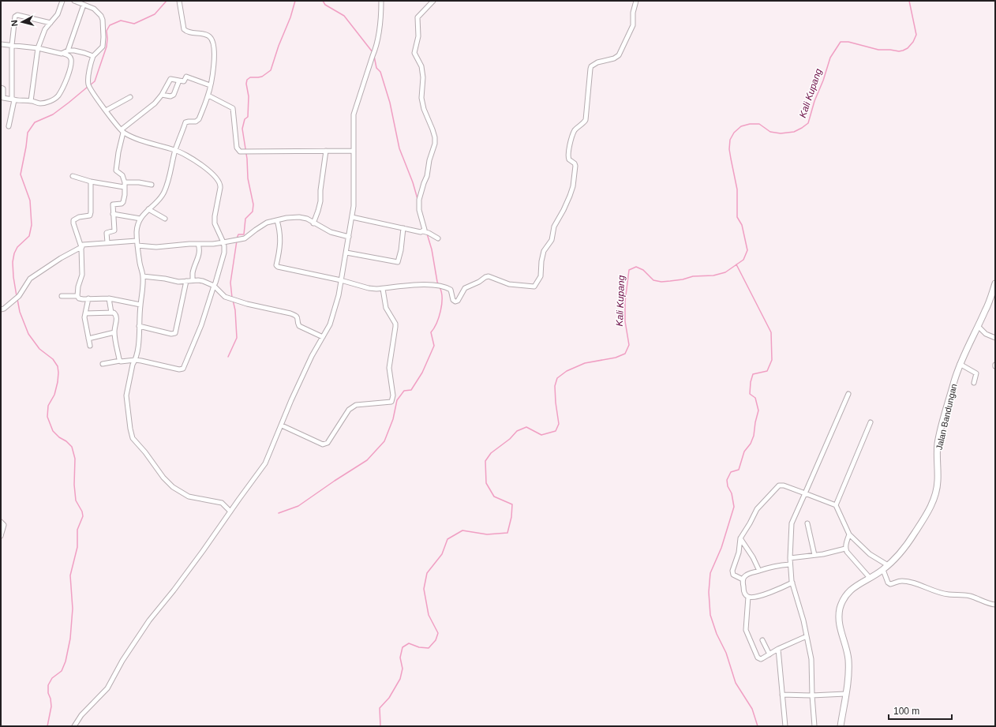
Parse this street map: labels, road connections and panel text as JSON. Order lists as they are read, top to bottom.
{
  "streets": {
    "main road": ["Jalan Bandungan"]
  },
  "water": ["Kali Kupang"],
  "scale_bar": "100 m",
  "north": "left"
}
